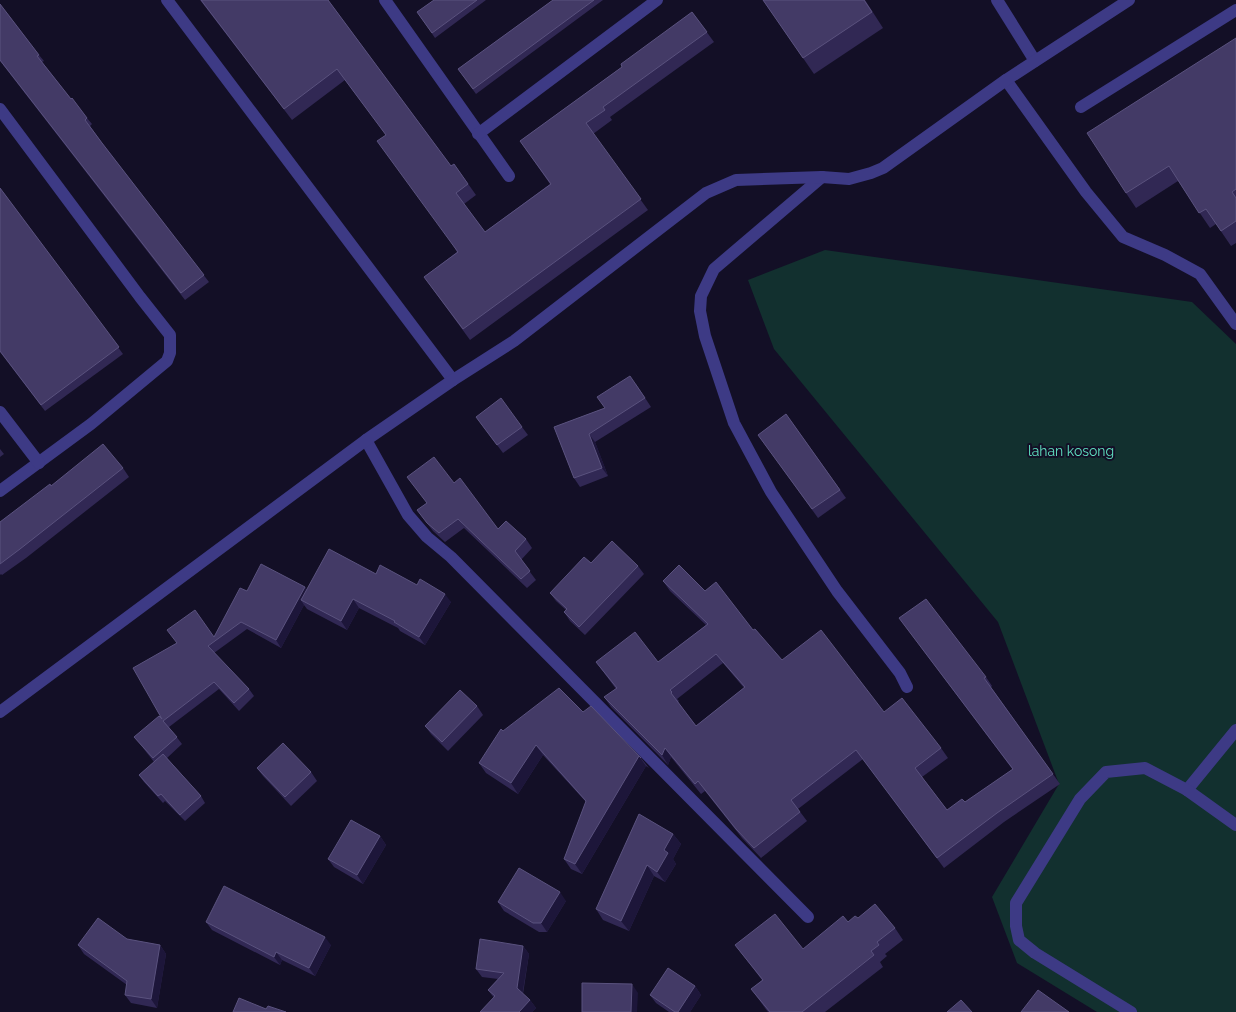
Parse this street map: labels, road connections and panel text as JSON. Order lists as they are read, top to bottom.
{
  "parks": ["lahan kosong"]
}
